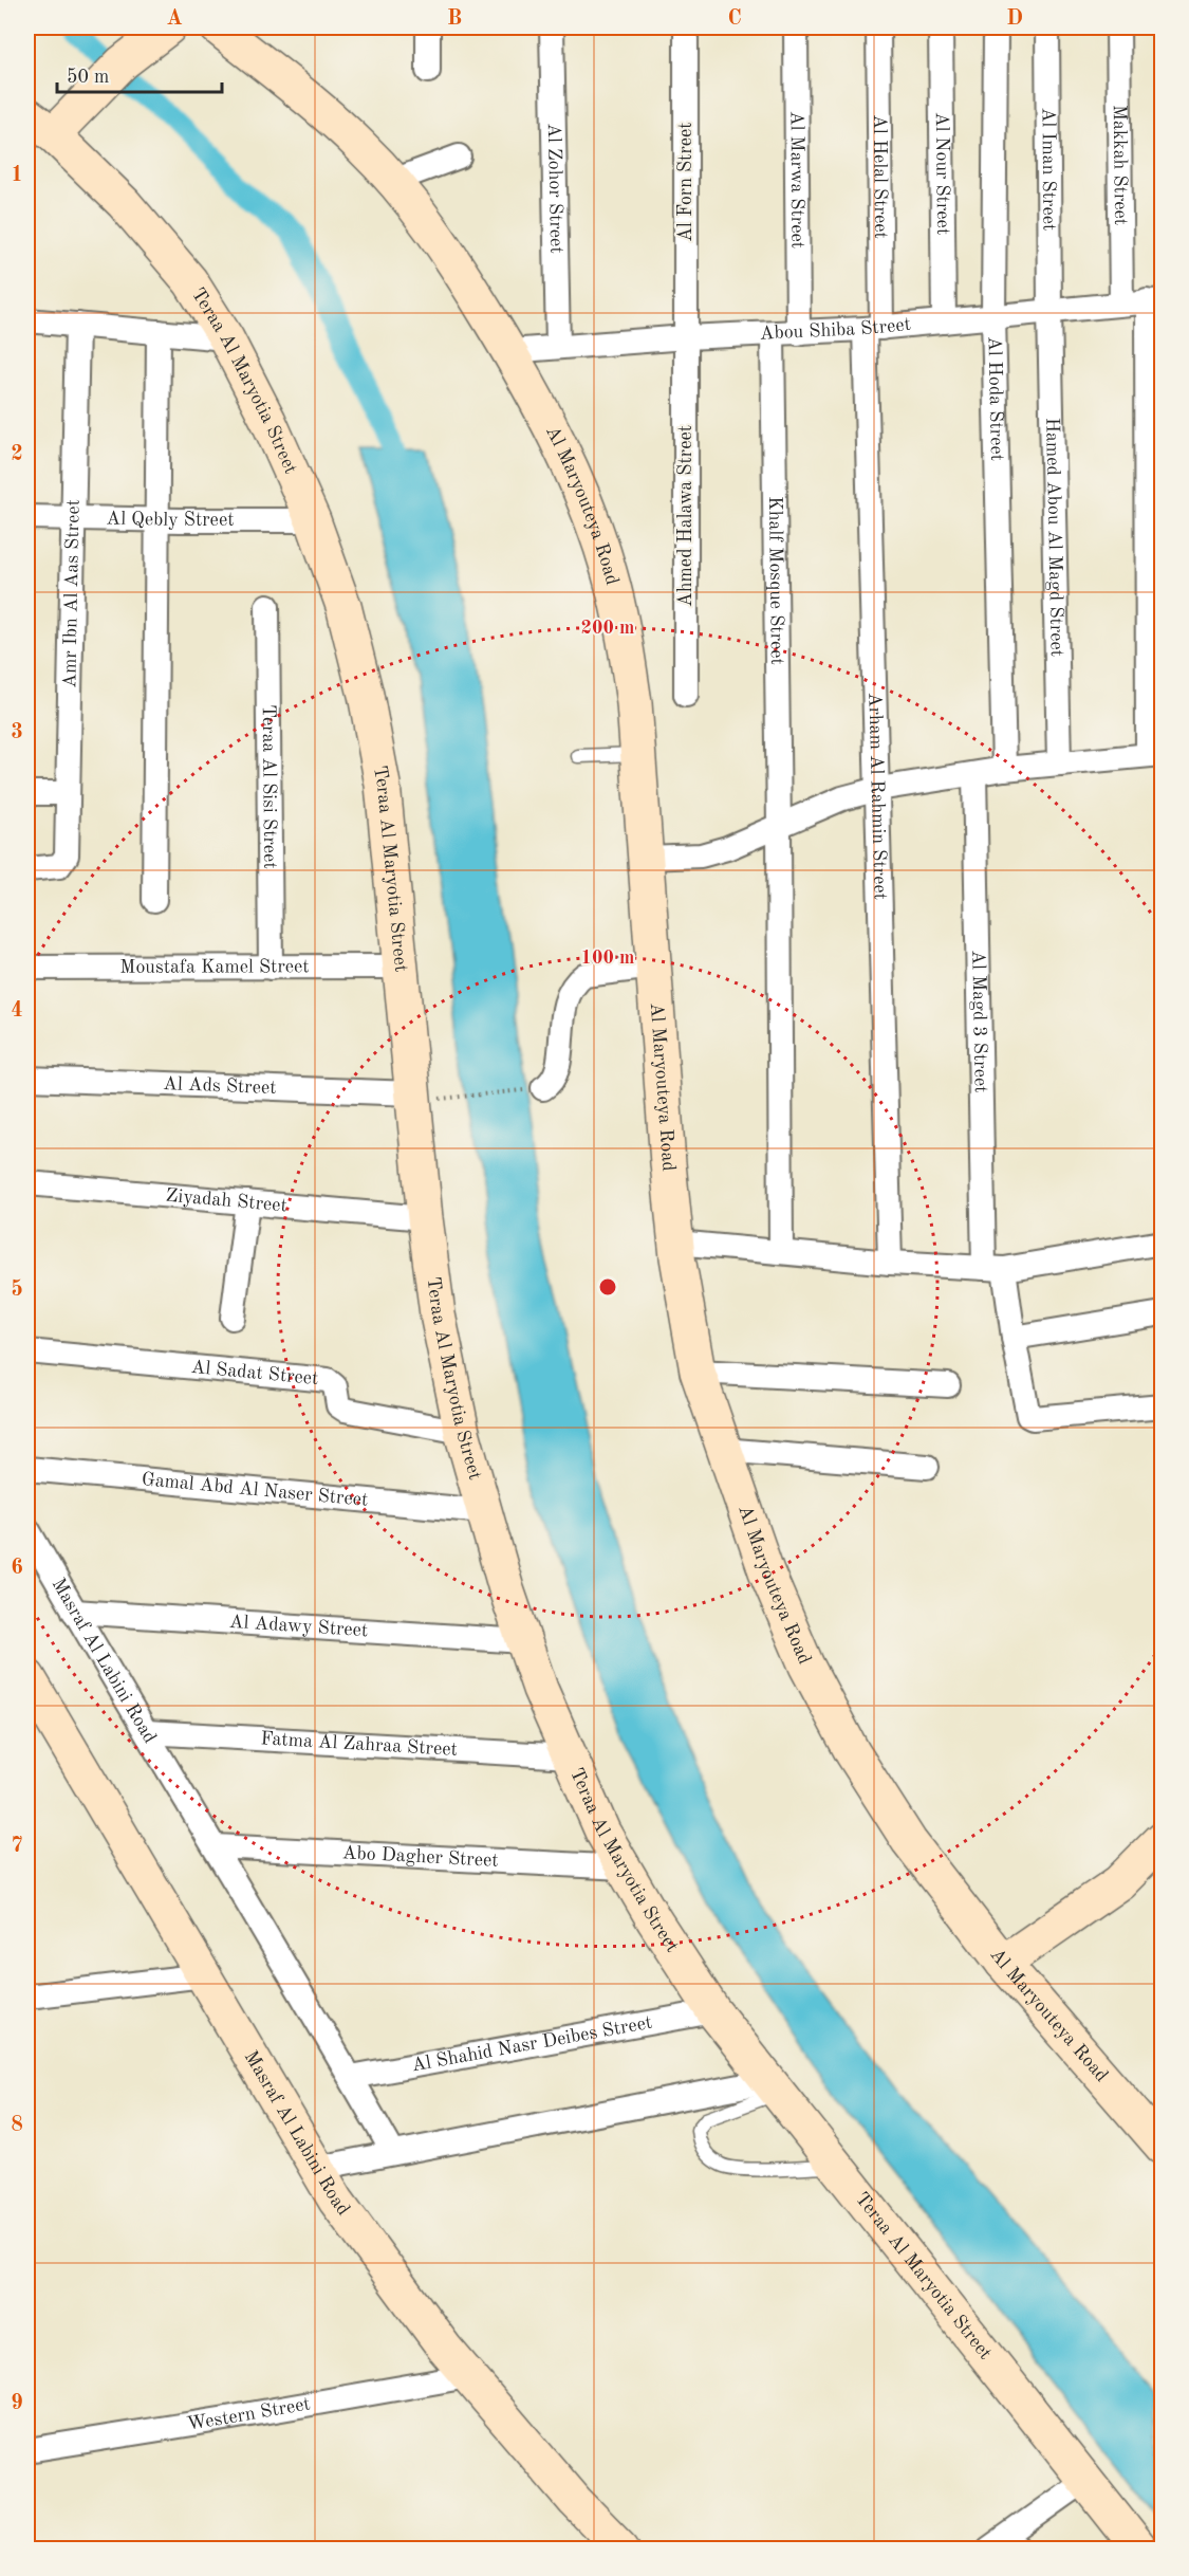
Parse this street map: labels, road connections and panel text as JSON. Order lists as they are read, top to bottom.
{
  "streets": {
    "street": [
      "Makkah Street",
      "Al Iman Street",
      "Al Nour Street",
      "Al Helal Street",
      "Al Marwa Street",
      "Al Forn Street",
      "Al Zohor Street",
      "Abou Shiba Street",
      "Teraa Al Maryotia Street",
      "Al Hoda Street",
      "Al Maryouteya Road",
      "Ahmed Halawa Street",
      "Al Qebly Street",
      "Hamed Abou Al Magd Street",
      "Khalf Mosque Street",
      "Amr Ibn Al Aas Street",
      "Teraa Al Sisi Street",
      "Arham Al Rahmin Street",
      "Moustafa Kamel Street",
      "Al Magd 3 Street",
      "Al Ads Street",
      "Ziyadah Street",
      "Al Sadat Street",
      "Gamal Abd Al Naser Street",
      "Al Adawy Street",
      "Masraf Al Labini Road",
      "Fatma Al Zahraa Street",
      "Abo Dagher Street",
      "Al Shahid Nasr Deibes Street",
      "Western Street"
    ]
  },
  "crossings": [
    ["Makkah Street", "Abou Shiba Street"],
    ["Al Iman Street", "Abou Shiba Street"],
    ["Al Iman Street", "Hamed Abou Al Magd Street"],
    ["Al Nour Street", "Abou Shiba Street"],
    ["Al Helal Street", "Abou Shiba Street"],
    ["Al Helal Street", "Arham Al Rahmin Street"],
    ["Al Marwa Street", "Abou Shiba Street"],
    ["Al Forn Street", "Abou Shiba Street"],
    ["Al Forn Street", "Ahmed Halawa Street"],
    ["Al Zohor Street", "Abou Shiba Street"],
    ["Abou Shiba Street", "Al Hoda Street"],
    ["Abou Shiba Street", "Al Maryouteya Road"],
    ["Abou Shiba Street", "Ahmed Halawa Street"],
    ["Abou Shiba Street", "Hamed Abou Al Magd Street"],
    ["Abou Shiba Street", "Khalf Mosque Street"],
    ["Abou Shiba Street", "Arham Al Rahmin Street"],
    ["Teraa Al Maryotia Street", "Al Qebly Street"],
    ["Teraa Al Maryotia Street", "Moustafa Kamel Street"],
    ["Teraa Al Maryotia Street", "Al Ads Street"],
    ["Teraa Al Maryotia Street", "Ziyadah Street"],
    ["Teraa Al Maryotia Street", "Al Sadat Street"],
    ["Teraa Al Maryotia Street", "Gamal Abd Al Naser Street"],
    ["Teraa Al Maryotia Street", "Al Adawy Street"],
    ["Teraa Al Maryotia Street", "Fatma Al Zahraa Street"],
    ["Teraa Al Maryotia Street", "Abo Dagher Street"],
    ["Teraa Al Maryotia Street", "Al Shahid Nasr Deibes Street"],
    ["Al Qebly Street", "Amr Ibn Al Aas Street"],
    ["Teraa Al Sisi Street", "Moustafa Kamel Street"],
    ["Al Adawy Street", "Masraf Al Labini Road"],
    ["Masraf Al Labini Road", "Fatma Al Zahraa Street"],
    ["Masraf Al Labini Road", "Abo Dagher Street"],
    ["Masraf Al Labini Road", "Al Shahid Nasr Deibes Street"],
    ["Masraf Al Labini Road", "Western Street"]
  ],
  "scale_bar": "50 m",
  "grid": {
    "columns": [
      "A",
      "B",
      "C",
      "D"
    ],
    "rows": [
      "1",
      "2",
      "3",
      "4",
      "5",
      "6",
      "7",
      "8",
      "9"
    ]
  },
  "rings": ["200 m", "100 m"]
}
